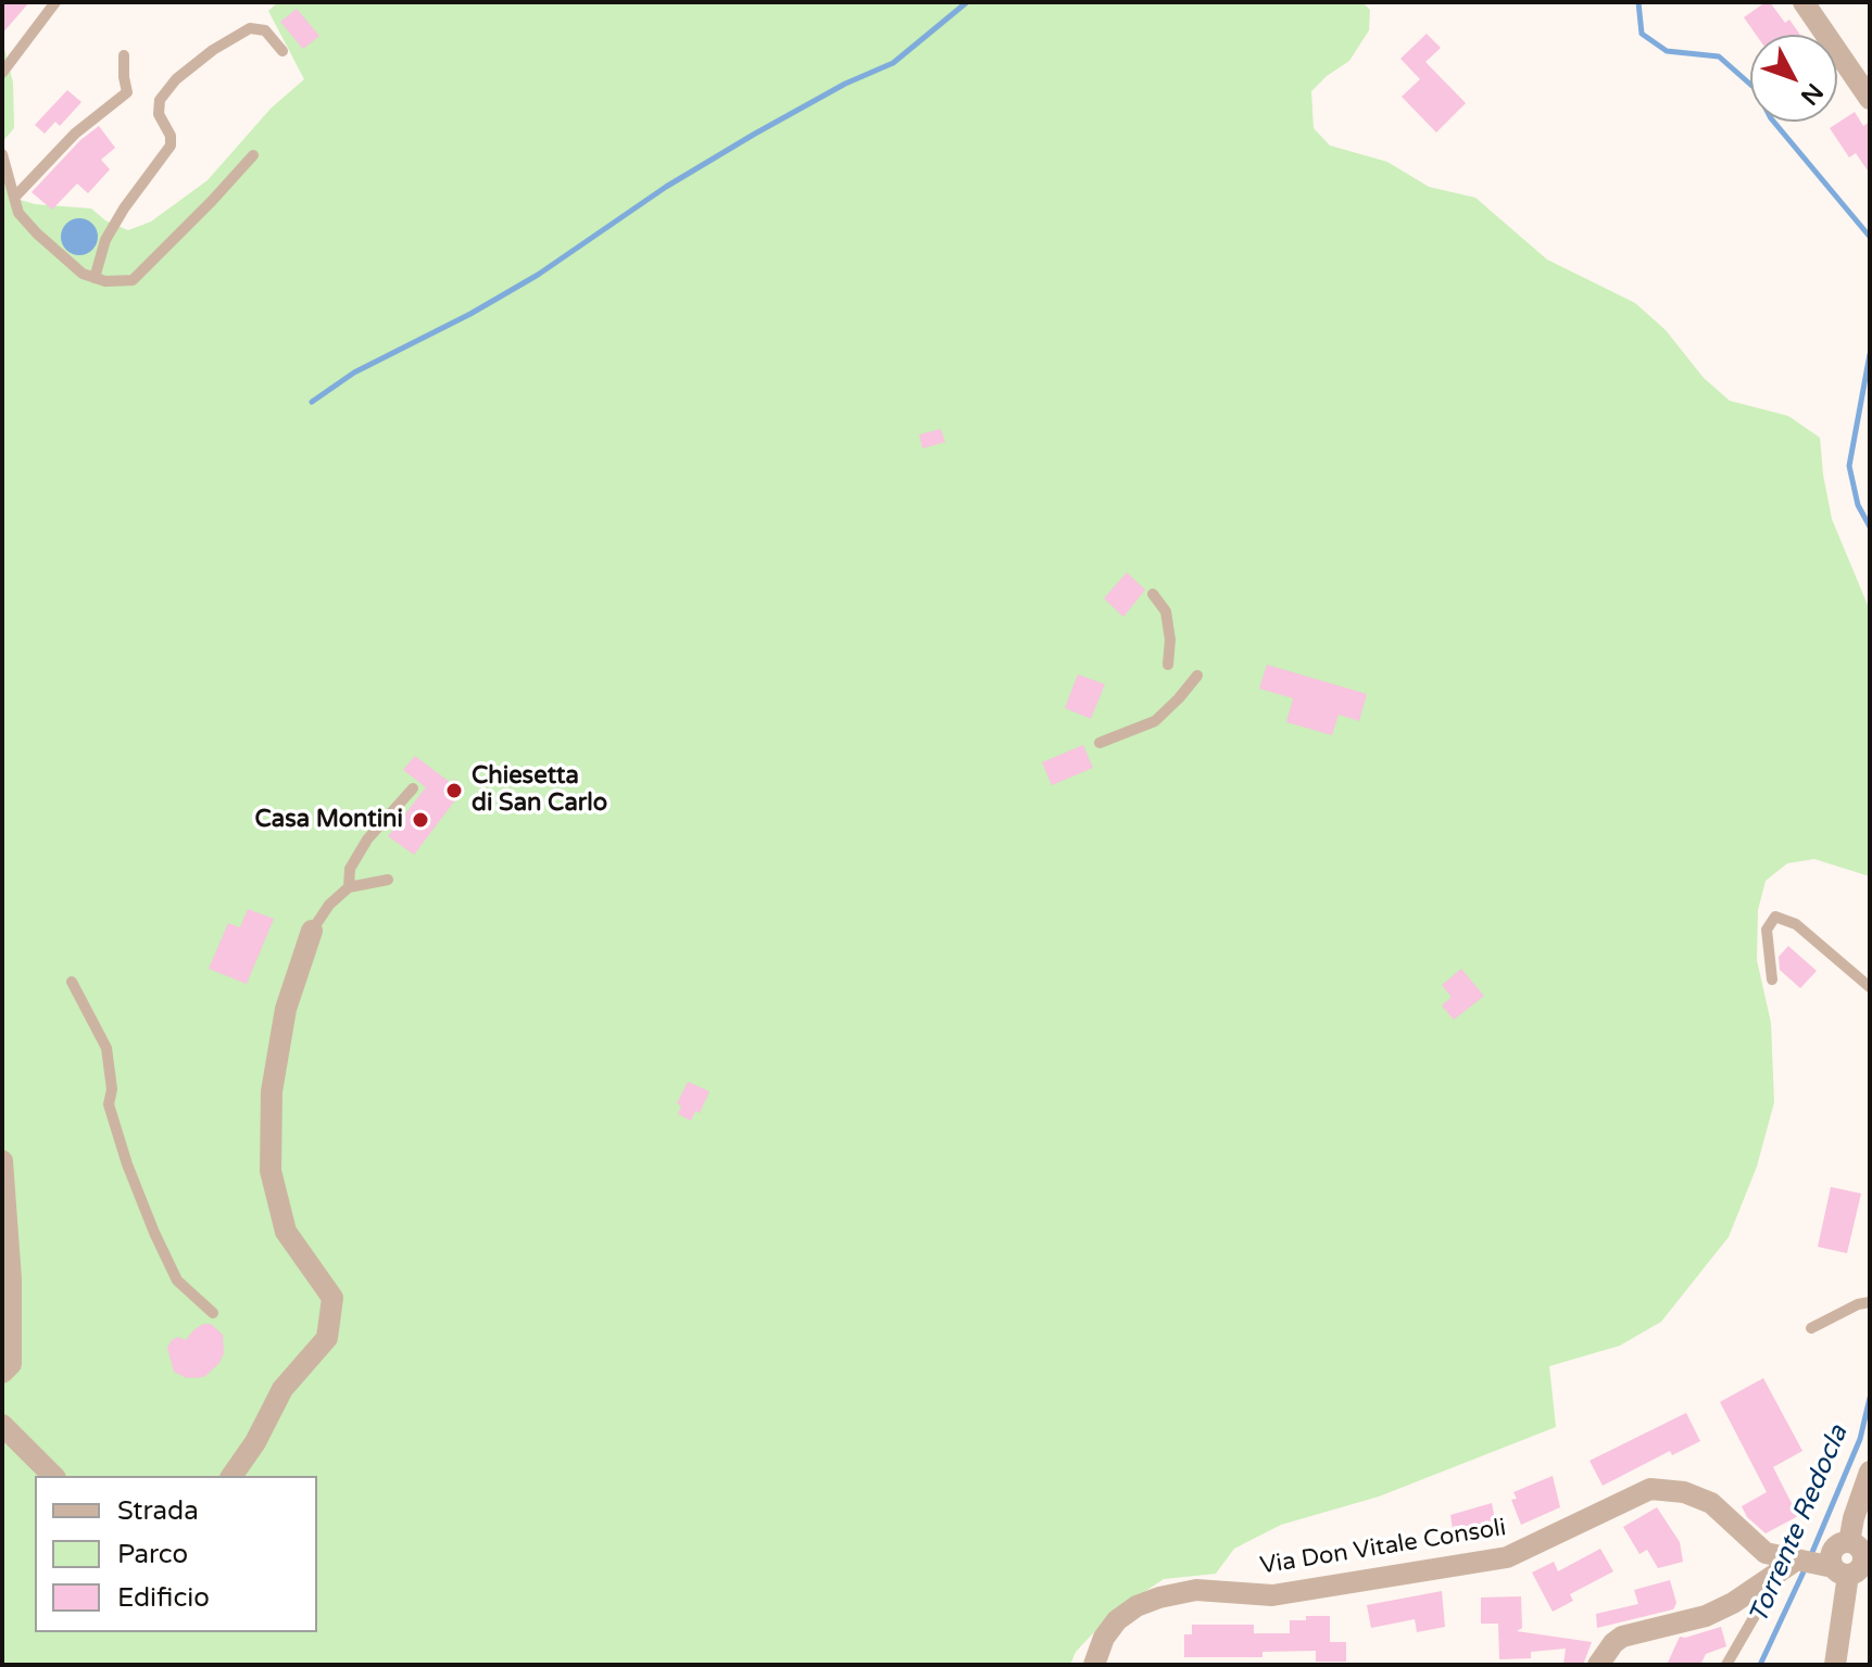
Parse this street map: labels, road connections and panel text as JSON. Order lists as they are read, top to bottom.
{
  "streets": {
    "street": ["Via Don Vitale Consoli"]
  },
  "water": ["Torrente Redocla"],
  "places": ["Chiesetta di San Carlo", "Casa Montini"],
  "legend": ["Strada", "Parco", "Edificio"],
  "north": "bottom right"
}
